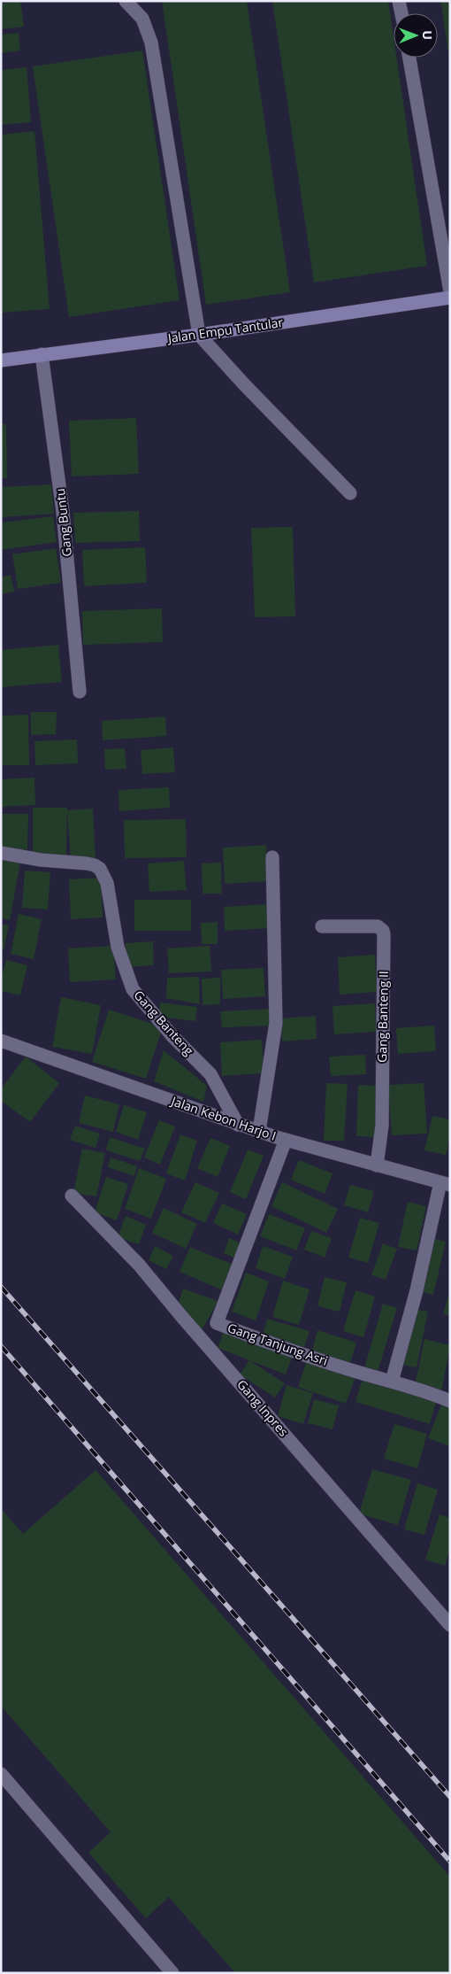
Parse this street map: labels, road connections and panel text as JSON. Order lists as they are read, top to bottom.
{
  "streets": {
    "street": [
      "Jalan Empu Tantular",
      "Gang Buntu",
      "Gang Banteng II",
      "Gang Banteng",
      "Jalan Kebon Harjo I",
      "Gang Tanjung Asri",
      "Gang Inpres"
    ]
  },
  "crossings": [
    ["Jalan Empu Tantular", "Gang Buntu"],
    ["Gang Banteng II", "Jalan Kebon Harjo I"],
    ["Gang Banteng", "Jalan Kebon Harjo I"],
    ["Jalan Kebon Harjo I", "Gang Tanjung Asri"]
  ],
  "north": "right"
}
